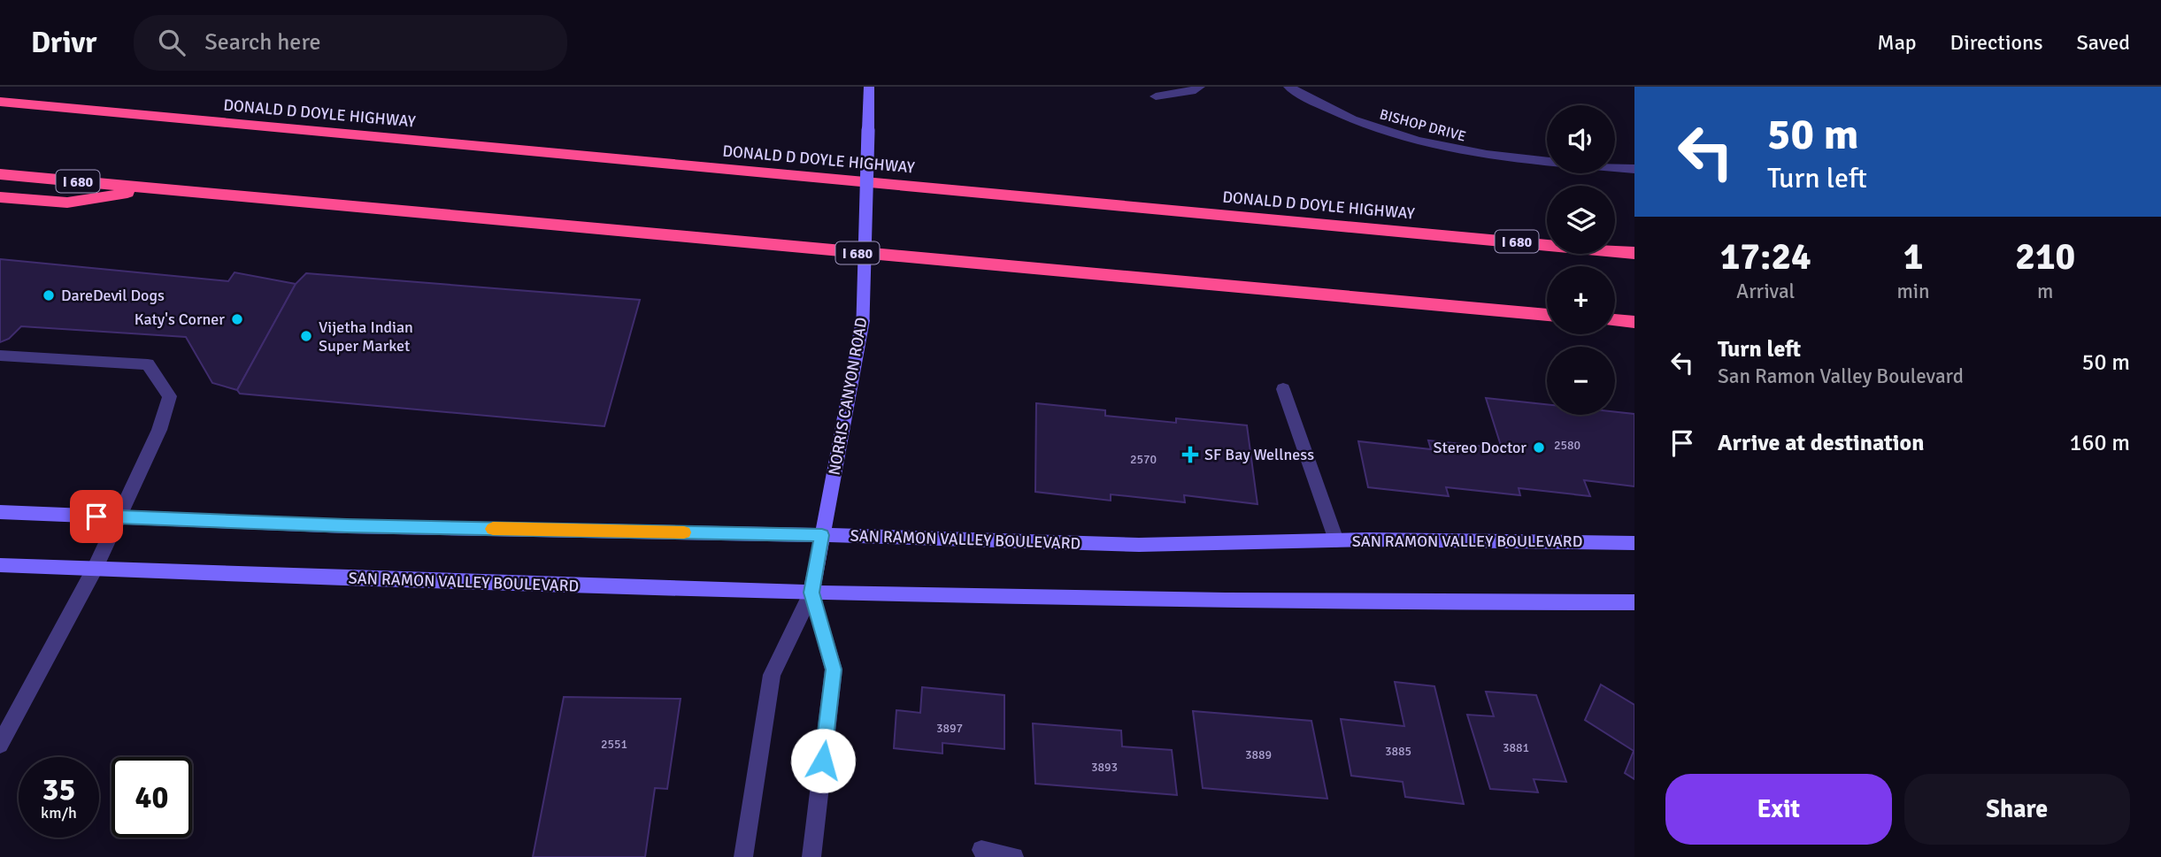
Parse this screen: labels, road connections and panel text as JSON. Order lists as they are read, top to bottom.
{
  "streets": {
    "highway": ["DONALD D DOYLE HIGHWAY", "I 680"],
    "main road": ["NORRIS CANYON ROAD", "SAN RAMON VALLEY BOULEVARD"],
    "street": ["BISHOP DRIVE"]
  },
  "crossings": [
    ["NORRIS CANYON ROAD", "SAN RAMON VALLEY BOULEVARD"]
  ],
  "places": {
    "other": [
      "DareDevil Dogs",
      "Katy's Corner",
      "Vijetha Indian Super Market",
      "Stereo Doctor"
    ],
    "health": ["SF Bay Wellness"]
  },
  "house_numbers": [
    "2580",
    "2570",
    "3897",
    "2551",
    "3881",
    "3885",
    "3889",
    "3893"
  ],
  "page": {
    "header": "Drivr",
    "search": "Search here",
    "nav": ["Map", "Directions", "Saved"],
    "turn": ["50 m", "Turn left"],
    "map_buttons": ["+", "−"],
    "eta": [
      "17:24",
      "Arrival",
      "1",
      "min",
      "210",
      "m"
    ],
    "list": [
      {
        "name": "Turn left",
        "note": "San Ramon Valley Boulevard",
        "value": "50 m"
      },
      {
        "name": "Arrive at destination",
        "value": "160 m"
      }
    ],
    "speed": "35 km/h",
    "limit": "40",
    "buttons": ["Exit", "Share"]
  }
}
